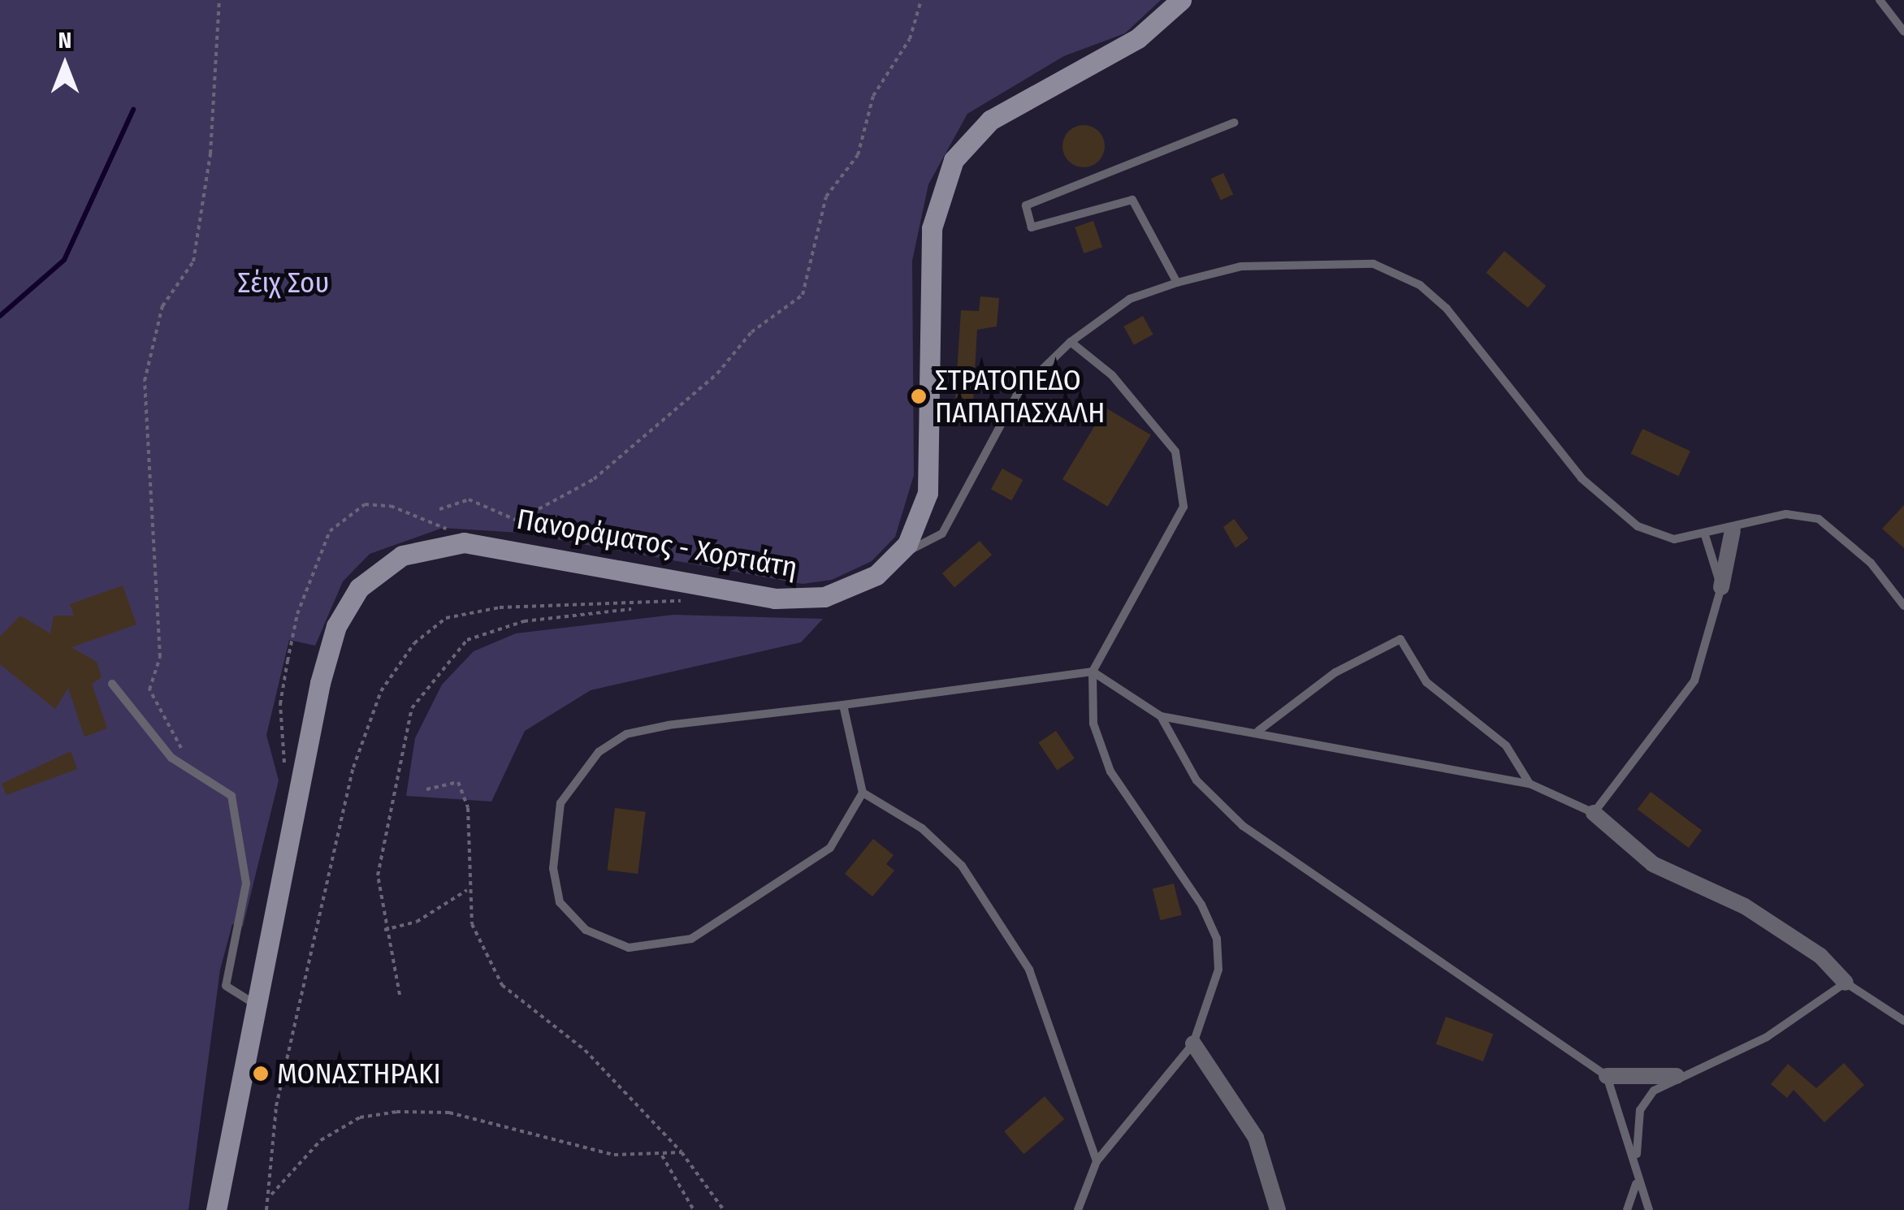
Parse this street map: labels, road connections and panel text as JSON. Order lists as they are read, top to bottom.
{
  "streets": {
    "main road": ["Πανοράματος - Χορτιάτη"]
  },
  "parks": ["Σέιχ Σου"],
  "places": ["ΣΤΡΑΤΟΠΕΔΟ ΠΑΠΑΠΑΣΧΑΛΗ", "ΜΟΝΑΣΤΗΡΑΚΙ"],
  "north": "top"
}
